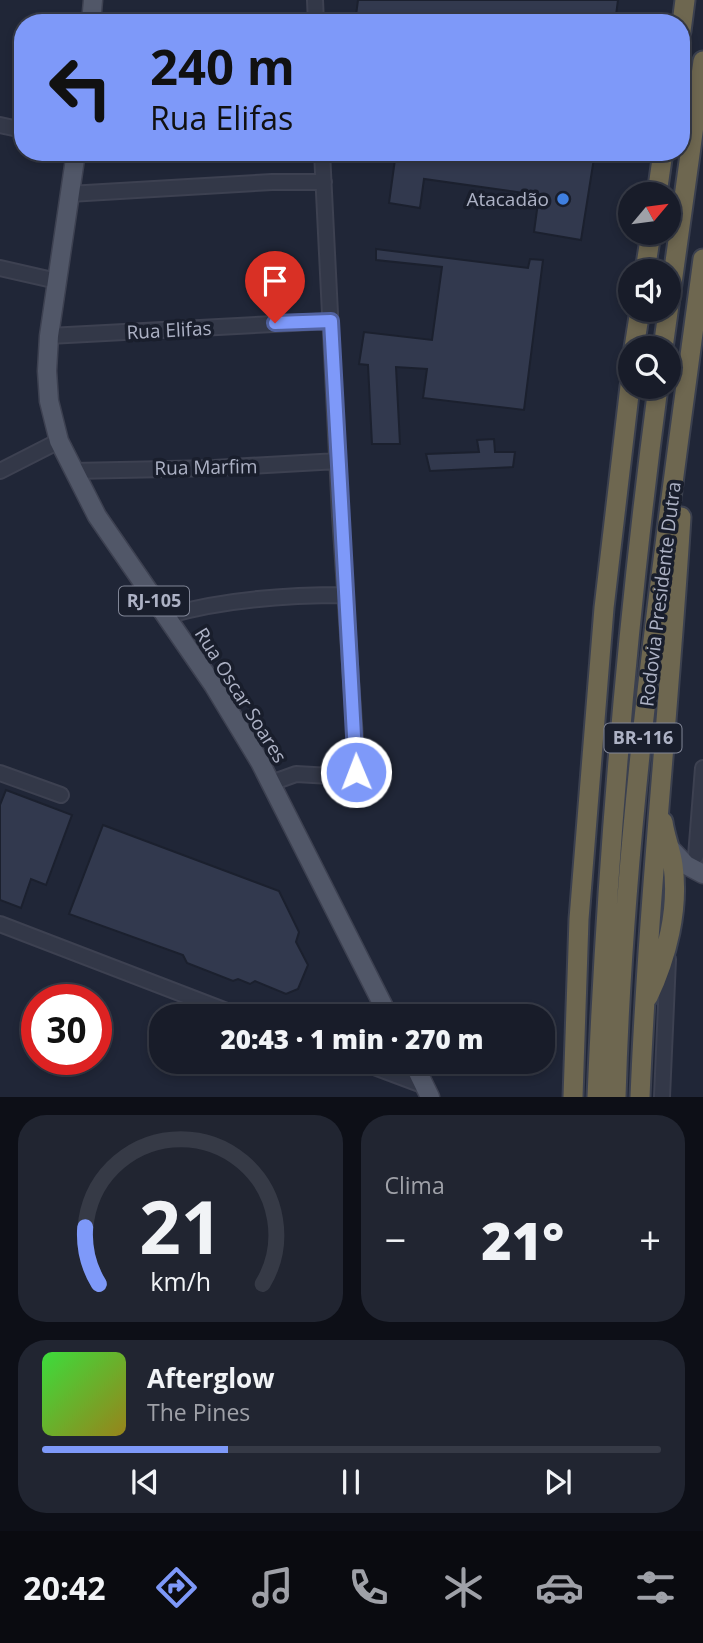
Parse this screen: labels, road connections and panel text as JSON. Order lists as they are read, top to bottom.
{
  "streets": {
    "highway": ["Rodovia Presidente Dutra", "BR-116"],
    "main road": ["RJ-105", "Rua Oscar Soares"],
    "street": ["Rua Elifas", "Rua Marfim"]
  },
  "crossings": [
    ["Rua Elifas", "Rua Oscar Soares"],
    ["Rua Marfim", "Rua Oscar Soares"],
    ["Rodovia Presidente Dutra", "BR-116"]
  ],
  "places": ["Atacadão"],
  "north": "top right",
  "page": {
    "turn": ["240 m", "Rua Elifas"],
    "limit": "30",
    "trip": "20:43 · 1 min · 270 m",
    "tile": "Clima",
    "heat": ["−", "21°", "+"],
    "song": ["Afterglow", "The Pines"],
    "tabs": "20:42",
    "gauge": ["21", "km/h"]
  }
}
